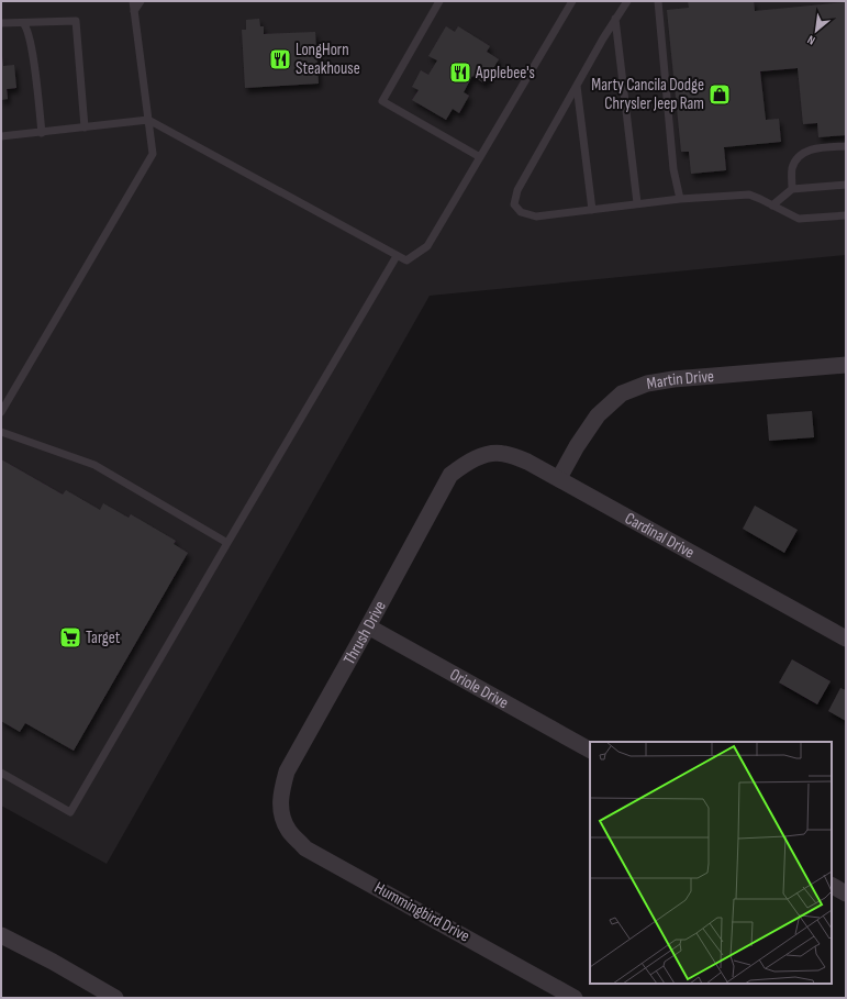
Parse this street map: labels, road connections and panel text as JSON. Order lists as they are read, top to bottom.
{
  "streets": {
    "street": [
      "Martin Drive",
      "Cardinal Drive",
      "Thrush Drive",
      "Oriole Drive",
      "Hummingbird Drive"
    ]
  },
  "crossings": [
    ["Martin Drive", "Cardinal Drive"],
    ["Cardinal Drive", "Thrush Drive"],
    ["Thrush Drive", "Oriole Drive"],
    ["Thrush Drive", "Hummingbird Drive"]
  ],
  "places": {
    "restaurant": ["LongHorn Steakhouse", "Applebee's"],
    "shop": ["Marty Cancila Dodge Chrysler Jeep Ram"],
    "supermarket": ["Target"]
  },
  "north": "bottom left"
}
